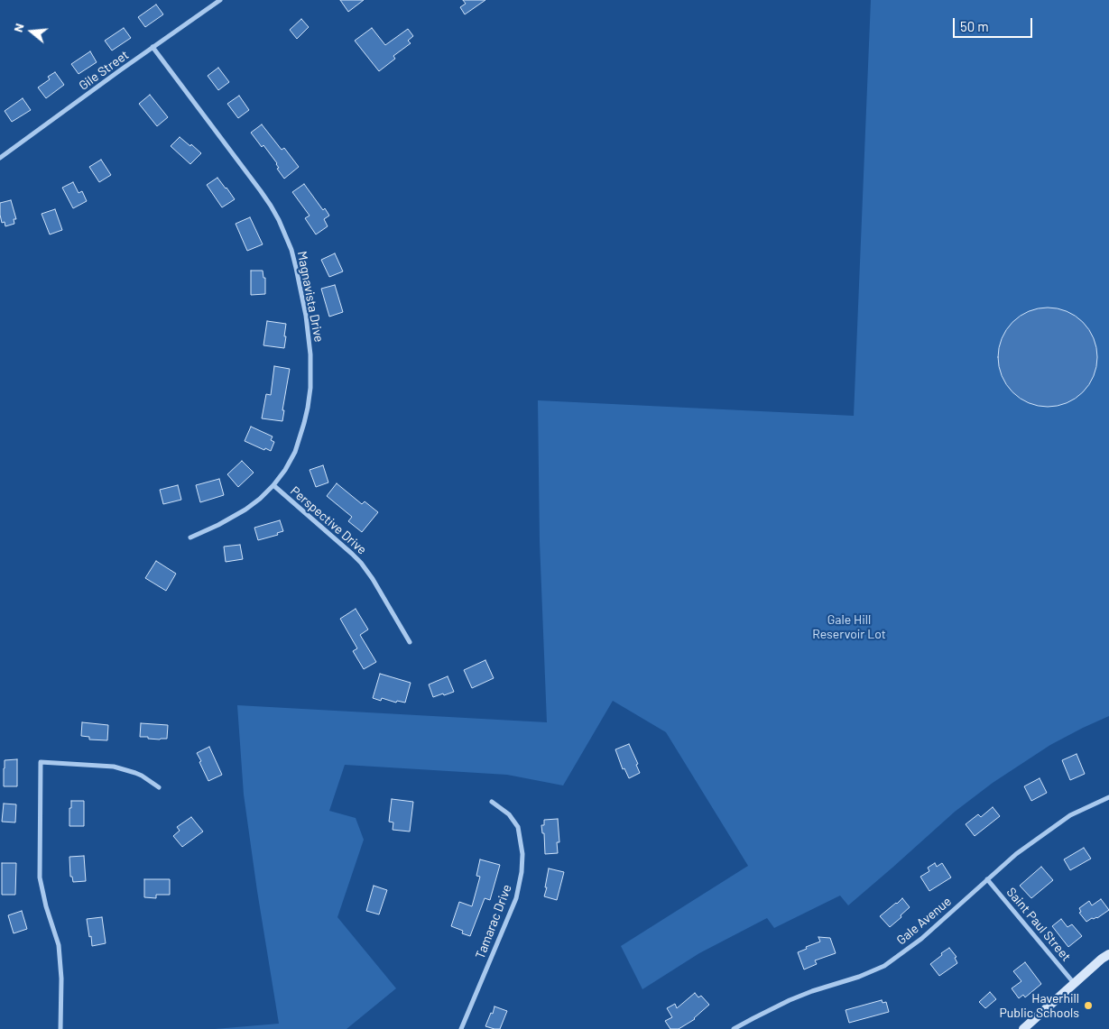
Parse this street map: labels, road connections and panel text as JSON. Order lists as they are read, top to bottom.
{
  "streets": {
    "street": [
      "Gile Street",
      "Magnavista Drive",
      "Perspective Drive",
      "Gale Avenue",
      "Tamarac Drive",
      "Saint Paul Street"
    ]
  },
  "crossings": [
    ["Gile Street", "Magnavista Drive"],
    ["Magnavista Drive", "Perspective Drive"],
    ["Gale Avenue", "Saint Paul Street"]
  ],
  "parks": ["Gale Hill Reservoir Lot"],
  "places": ["Haverhill Public Schools"],
  "scale_bar": "50 m",
  "north": "left"
}
